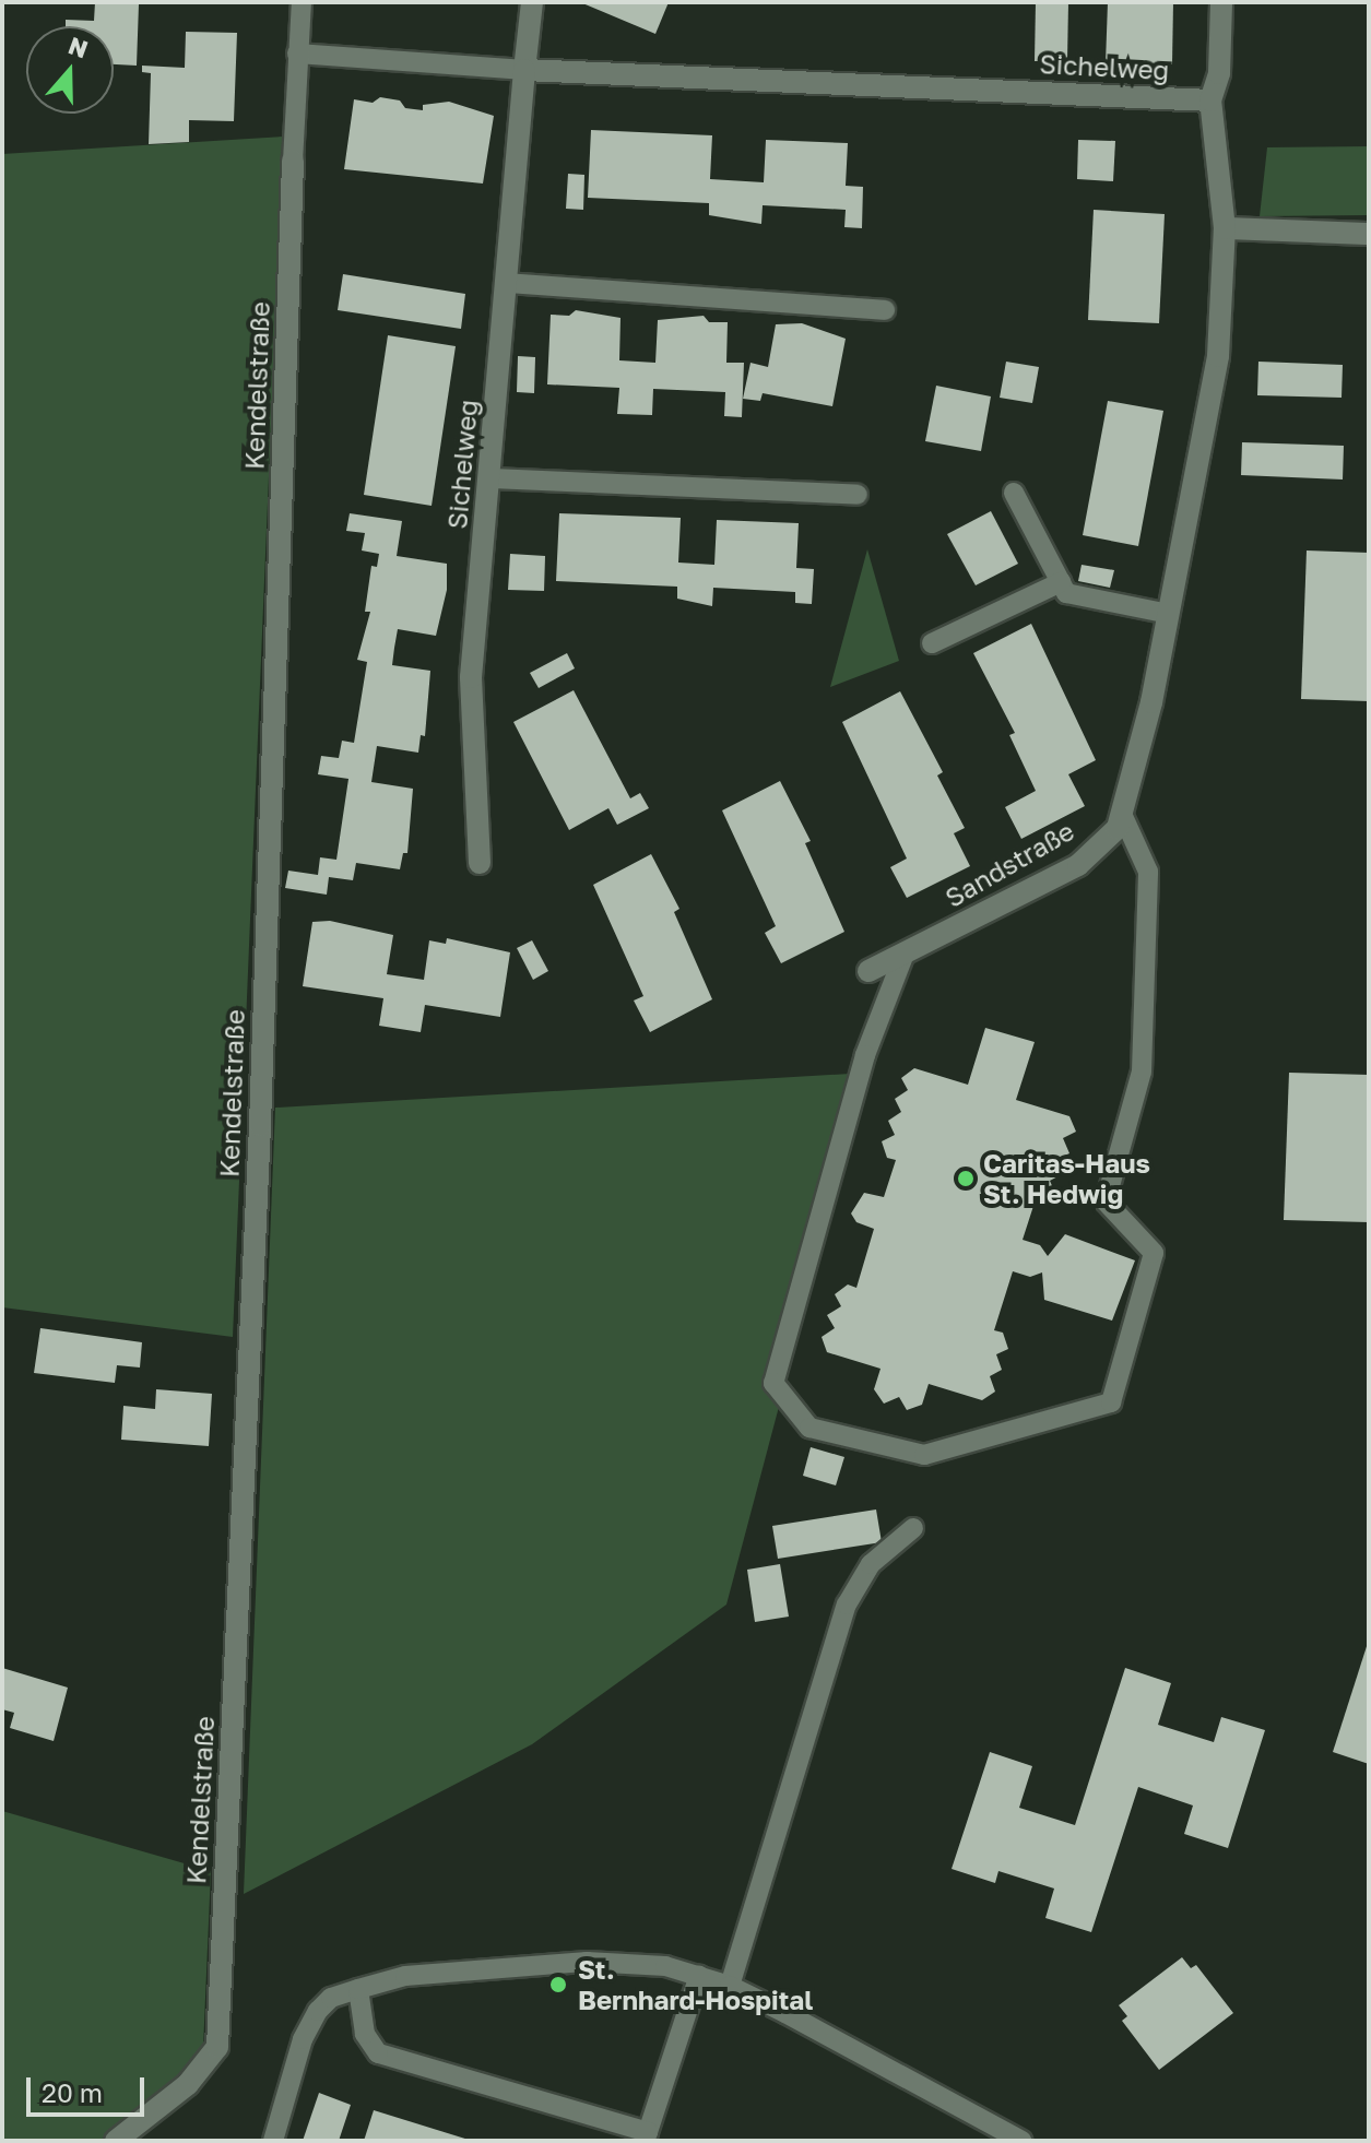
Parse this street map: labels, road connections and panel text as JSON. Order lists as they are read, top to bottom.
{
  "streets": {
    "street": ["Sichelweg", "Kendelstraße", "Sandstraße"]
  },
  "crossings": [
    ["Sichelweg", "Sandstraße"]
  ],
  "places": ["Caritas-Haus St. Hedwig", "St. Bernhard-Hospital"],
  "scale_bar": "20 m",
  "north": "top"
}
